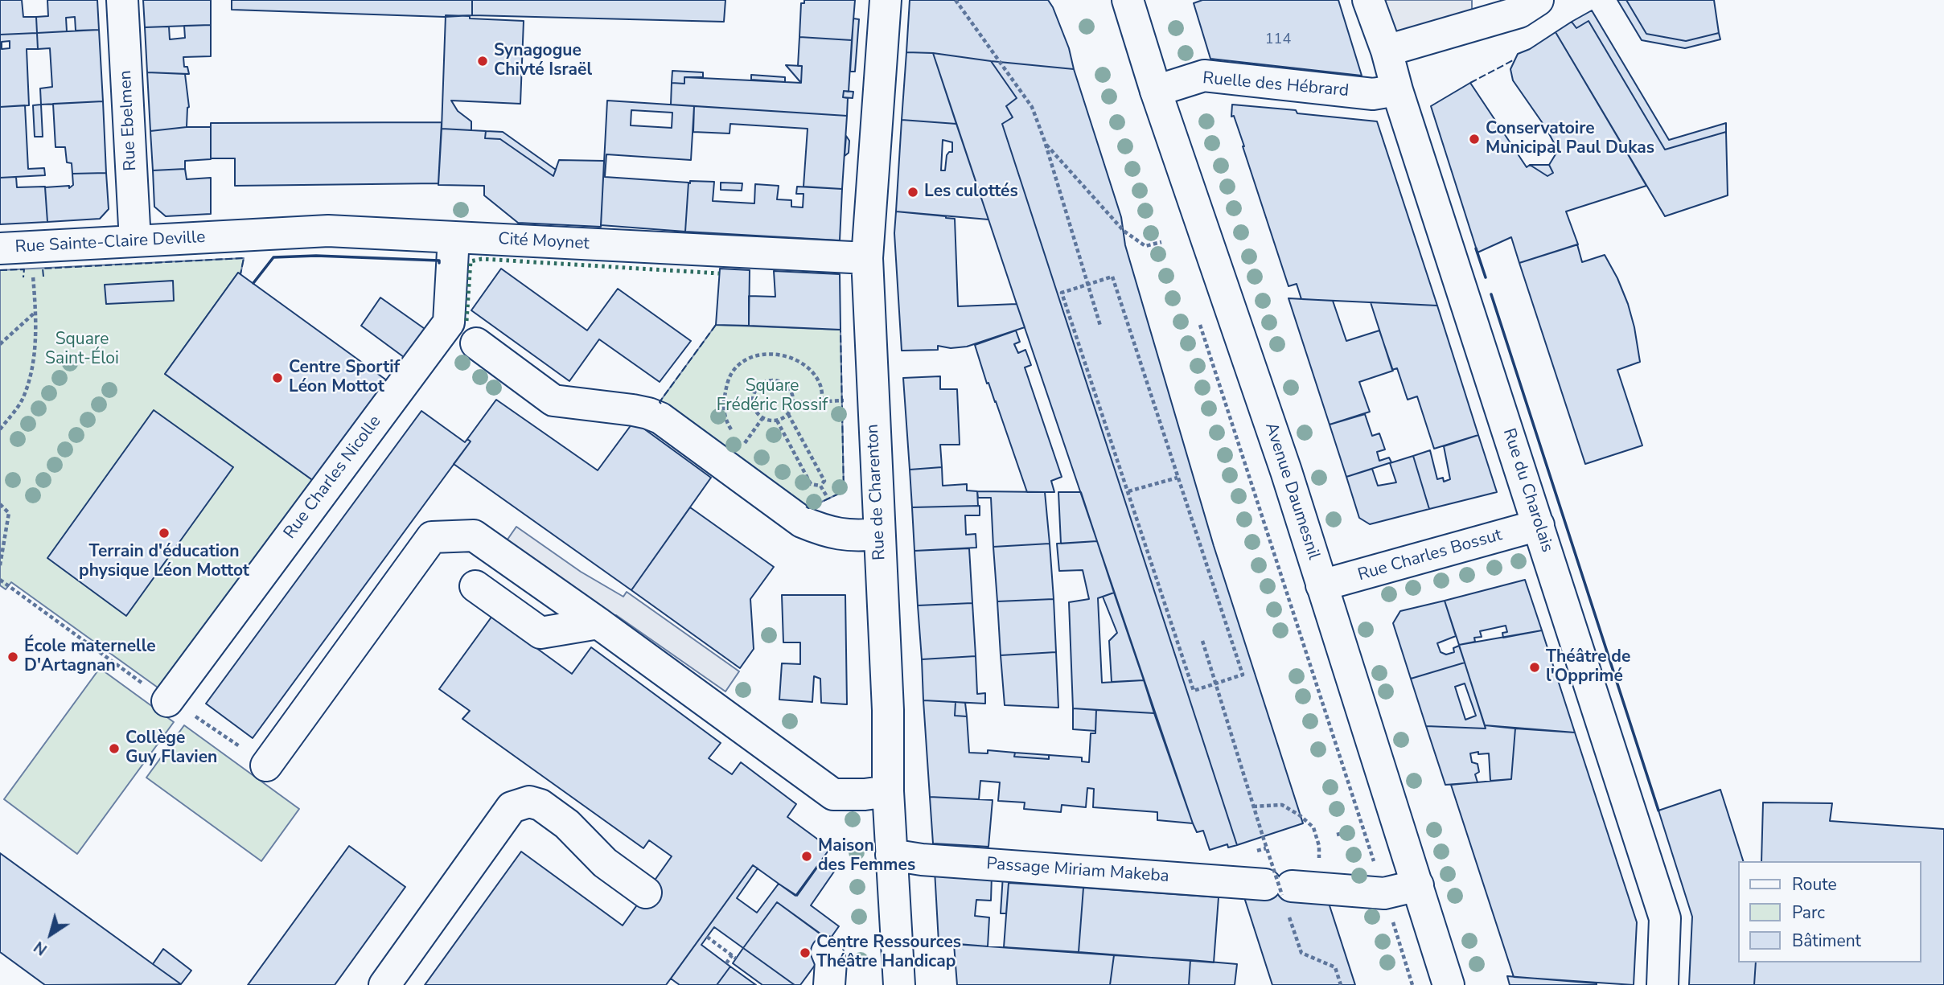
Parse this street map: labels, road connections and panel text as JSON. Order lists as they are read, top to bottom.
{
  "streets": {
    "street": [
      "Ruelle des Hébrard",
      "Rue Ebelmen",
      "Cité Moynet",
      "Rue Sainte-Claire Deville",
      "Rue Charles Nicolle",
      "Rue du Charolais",
      "Avenue Daumesnil",
      "Rue de Charenton",
      "Rue Charles Bossut",
      "Passage Miriam Makeba"
    ]
  },
  "crossings": [
    ["Ruelle des Hébrard", "Rue du Charolais"],
    ["Ruelle des Hébrard", "Avenue Daumesnil"],
    ["Rue Ebelmen", "Rue Sainte-Claire Deville"],
    ["Cité Moynet", "Rue Sainte-Claire Deville"],
    ["Cité Moynet", "Rue Charles Nicolle"],
    ["Cité Moynet", "Rue de Charenton"],
    ["Rue du Charolais", "Rue Charles Bossut"],
    ["Avenue Daumesnil", "Rue Charles Bossut"],
    ["Avenue Daumesnil", "Passage Miriam Makeba"],
    ["Rue de Charenton", "Passage Miriam Makeba"]
  ],
  "parks": ["Square Saint-Éloi", "Square Frédéric Rossif"],
  "places": [
    "Synagogue Chivté Israël",
    "Conservatoire Municipal Paul Dukas",
    "Les culottés",
    "Centre Sportif Léon Mottot",
    "Terrain d'éducation physique Léon Mottot",
    "École maternelle D'Artagnan",
    "Théâtre de l'Opprimé",
    "Collège Guy Flavien",
    "Maison des Femmes",
    "Centre Ressources Théâtre Handicap"
  ],
  "house_numbers": ["114"],
  "legend": ["Route", "Parc", "Bâtiment"],
  "north": "bottom left"
}
